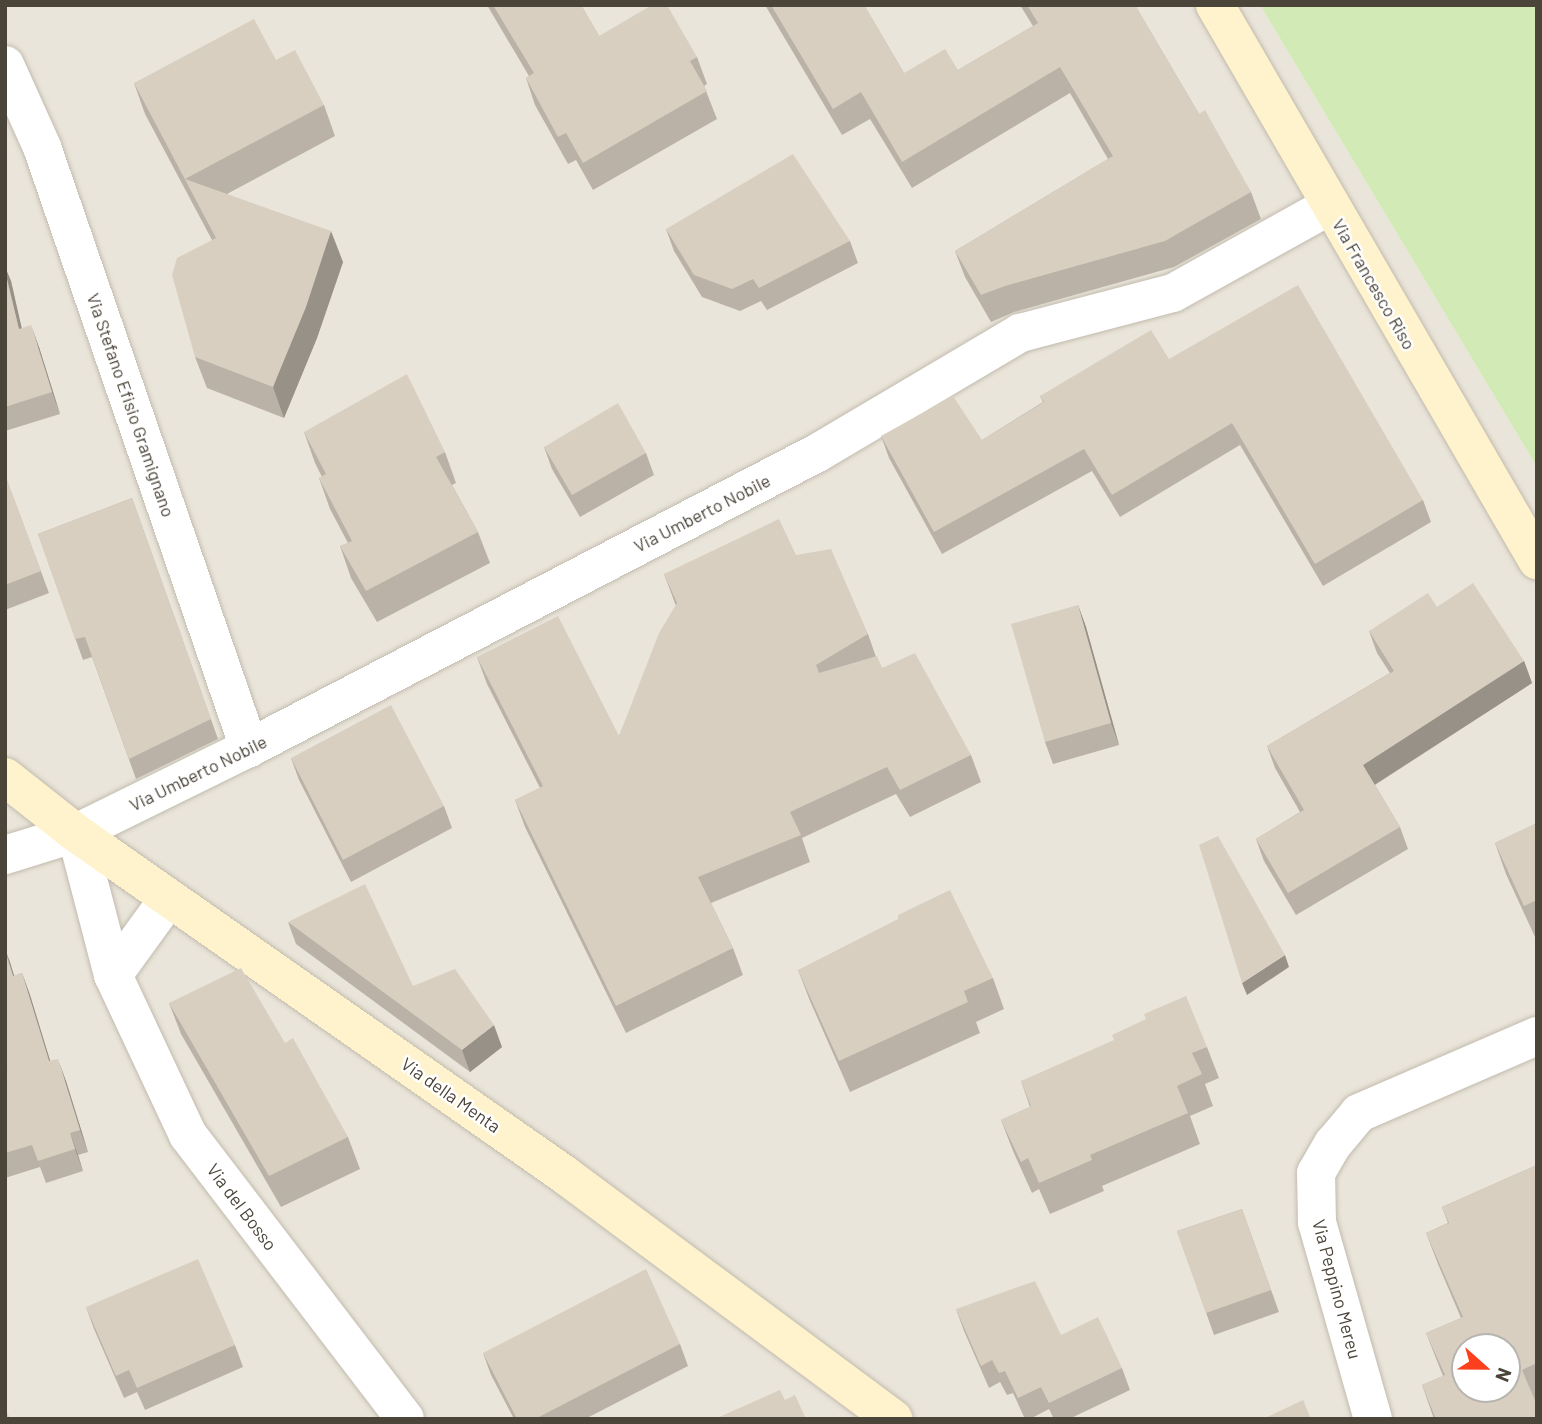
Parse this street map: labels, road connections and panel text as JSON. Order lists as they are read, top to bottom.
{
  "streets": {
    "street": [
      "Via Francesco Riso",
      "Via Stefano Efisio Gramignano",
      "Via Umberto Nobile",
      "Via della Menta",
      "Via del Bosso",
      "Via Peppino Mereu"
    ]
  },
  "crossings": [
    ["Via Francesco Riso", "Via Umberto Nobile"],
    ["Via Stefano Efisio Gramignano", "Via Umberto Nobile"],
    ["Via Umberto Nobile", "Via della Menta"],
    ["Via Umberto Nobile", "Via del Bosso"],
    ["Via della Menta", "Via del Bosso"]
  ],
  "north": "right"
}
